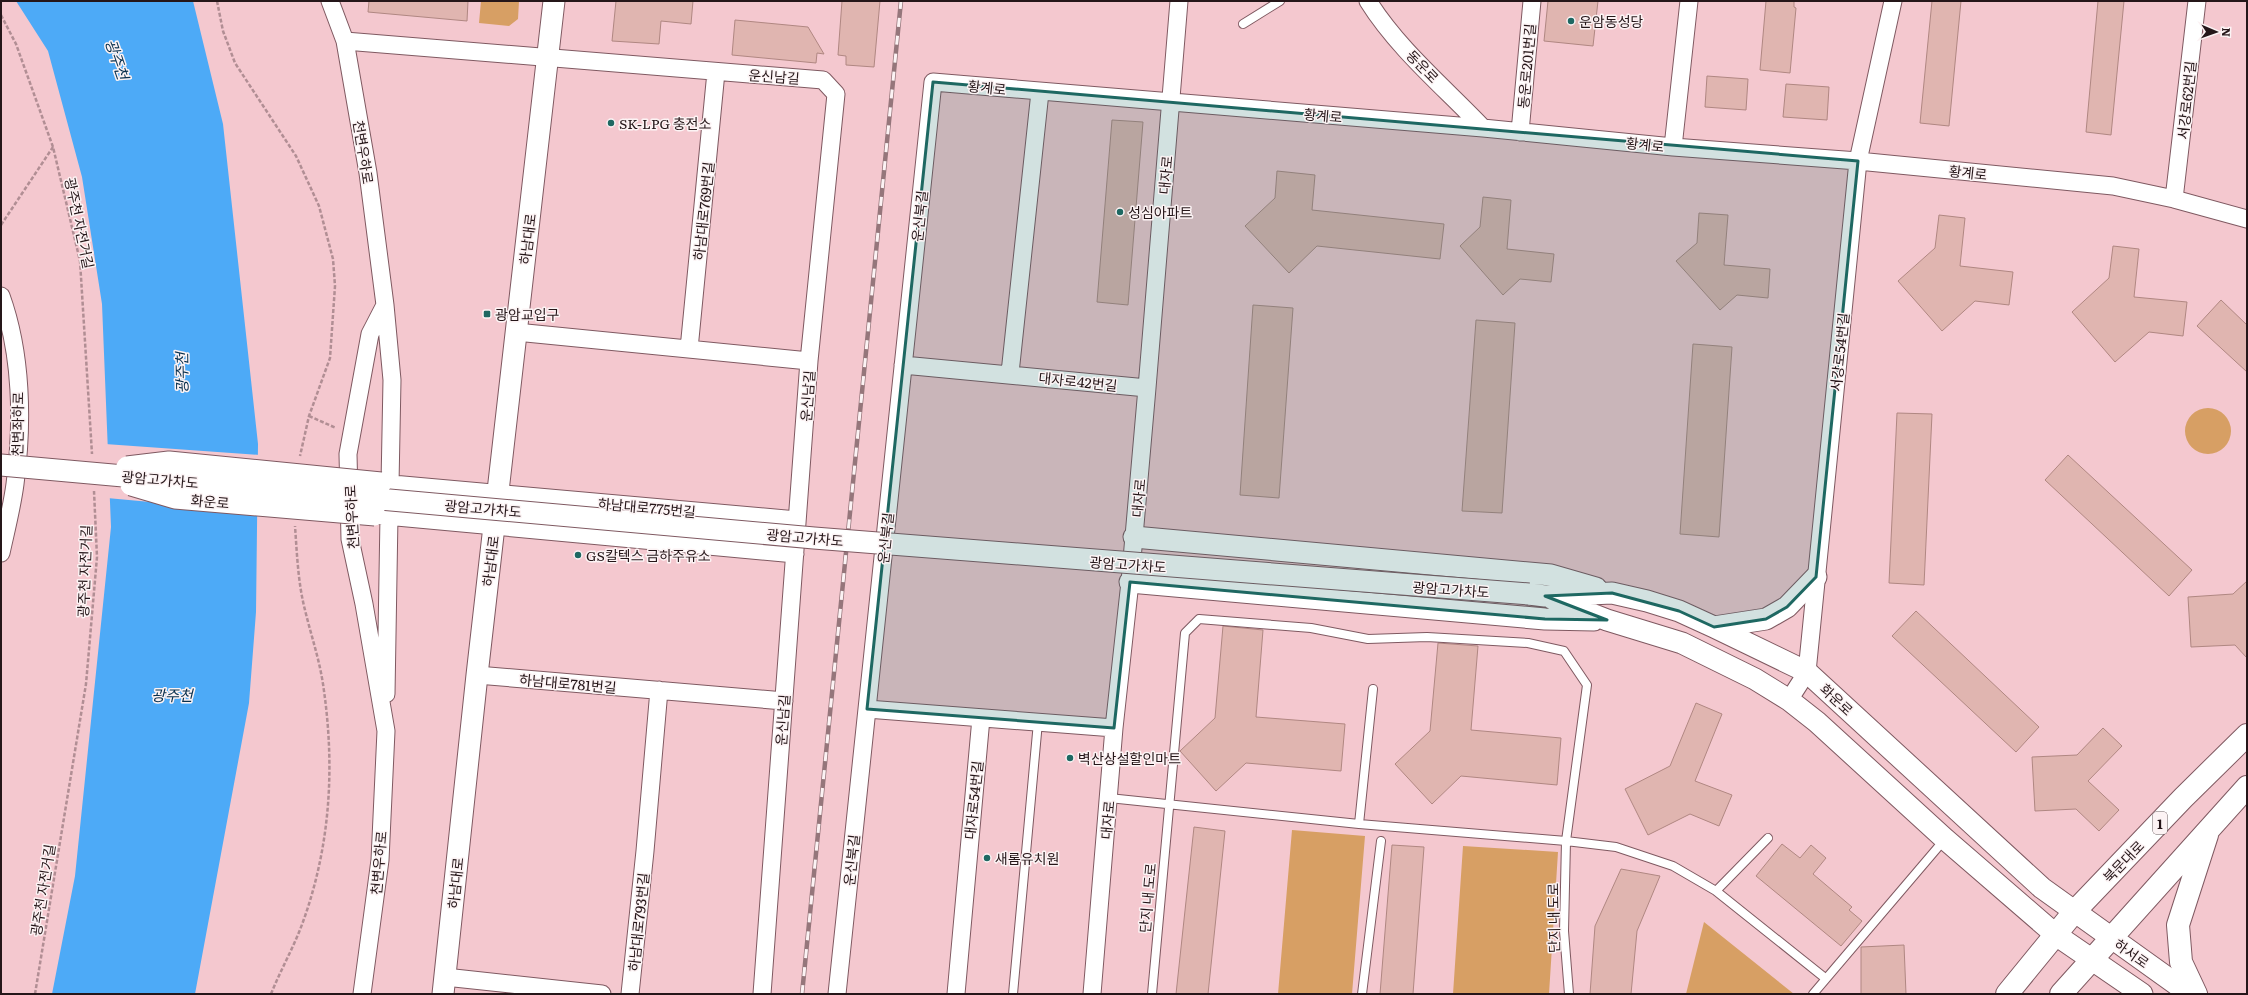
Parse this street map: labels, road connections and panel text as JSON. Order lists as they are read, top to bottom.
{
  "streets": {
    "main road": ["1", "북문대로"],
    "street": [
      "동운로",
      "동운로201번길",
      "운신남길",
      "황계로",
      "서강로62번길",
      "천변우하로",
      "대자로",
      "하남대로769번길",
      "운신북길",
      "하남대로",
      "서강로54번길",
      "대자로42번길",
      "천변좌하로",
      "광암고가차도",
      "화운로",
      "하남대로775번길",
      "하남대로781번길",
      "대자로54번길",
      "하남대로793번길",
      "하서로"
    ],
    "lane": ["단지 내 도로"],
    "path": ["광주천 자전거길"]
  },
  "crossings": [
    ["동운로", "황계로"],
    ["동운로201번길", "황계로"],
    ["운신남길", "하남대로769번길"],
    ["운신남길", "하남대로"],
    ["운신남길", "하남대로775번길"],
    ["운신남길", "하남대로781번길"],
    ["황계로", "서강로62번길"],
    ["황계로", "대자로"],
    ["황계로", "운신북길"],
    ["황계로", "서강로54번길"],
    ["천변우하로", "화운로"],
    ["대자로", "대자로42번길"],
    ["운신북길", "대자로42번길"],
    ["광주천 자전거길", "광암고가차도"],
    ["광주천 자전거길", "화운로"],
    ["하남대로", "화운로"],
    ["하남대로", "하남대로775번길"],
    ["하남대로", "하남대로781번길"],
    ["서강로54번길", "화운로"],
    ["광암고가차도", "화운로"],
    ["화운로", "북문대로"],
    ["화운로", "하서로"],
    ["하남대로781번길", "하남대로793번길"],
    ["북문대로", "하서로"]
  ],
  "water": ["광주천"],
  "places": {
    "other": [
      "운암동성당",
      "SK-LPG 충전소",
      "성심아파트",
      "GS칼텍스 금하주유소",
      "벽산상설할인마트",
      "새롬유치원"
    ],
    "transit": ["광암교입구"]
  },
  "north": "right"
}
